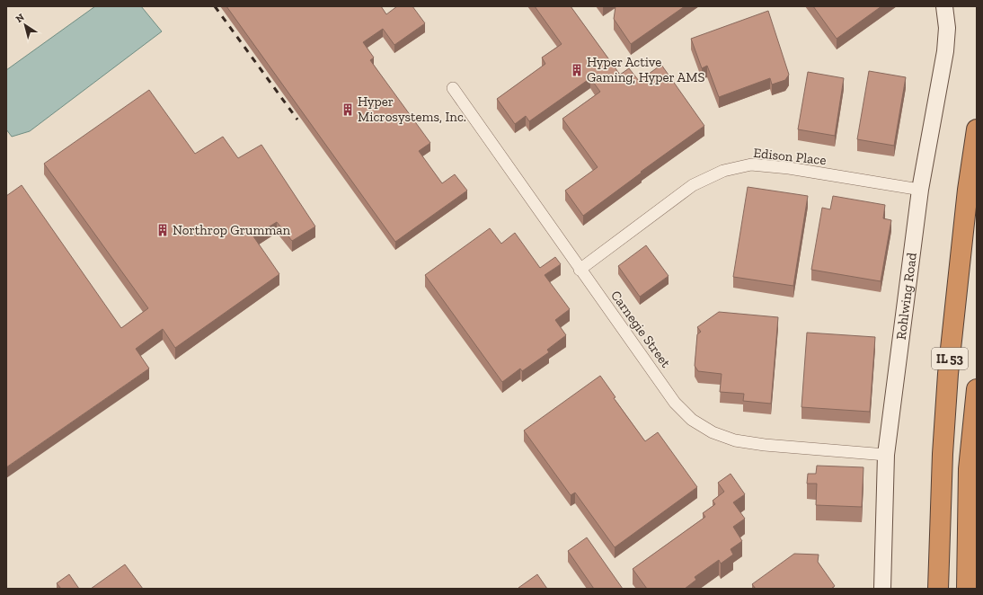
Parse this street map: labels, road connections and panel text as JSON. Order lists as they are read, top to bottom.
{
  "streets": {
    "highway": ["IL 53"],
    "main road": ["Rohlwing Road"],
    "street": ["Edison Place", "Carnegie Street"]
  },
  "crossings": [
    ["Edison Place", "Rohlwing Road"],
    ["Edison Place", "Carnegie Street"],
    ["Rohlwing Road", "Carnegie Street"]
  ],
  "places": {
    "building": ["Hyper Active Gaming, Hyper AMS", "Hyper Microsystems, Inc.", "Northrop Grumman"]
  },
  "north": "top left"
}
